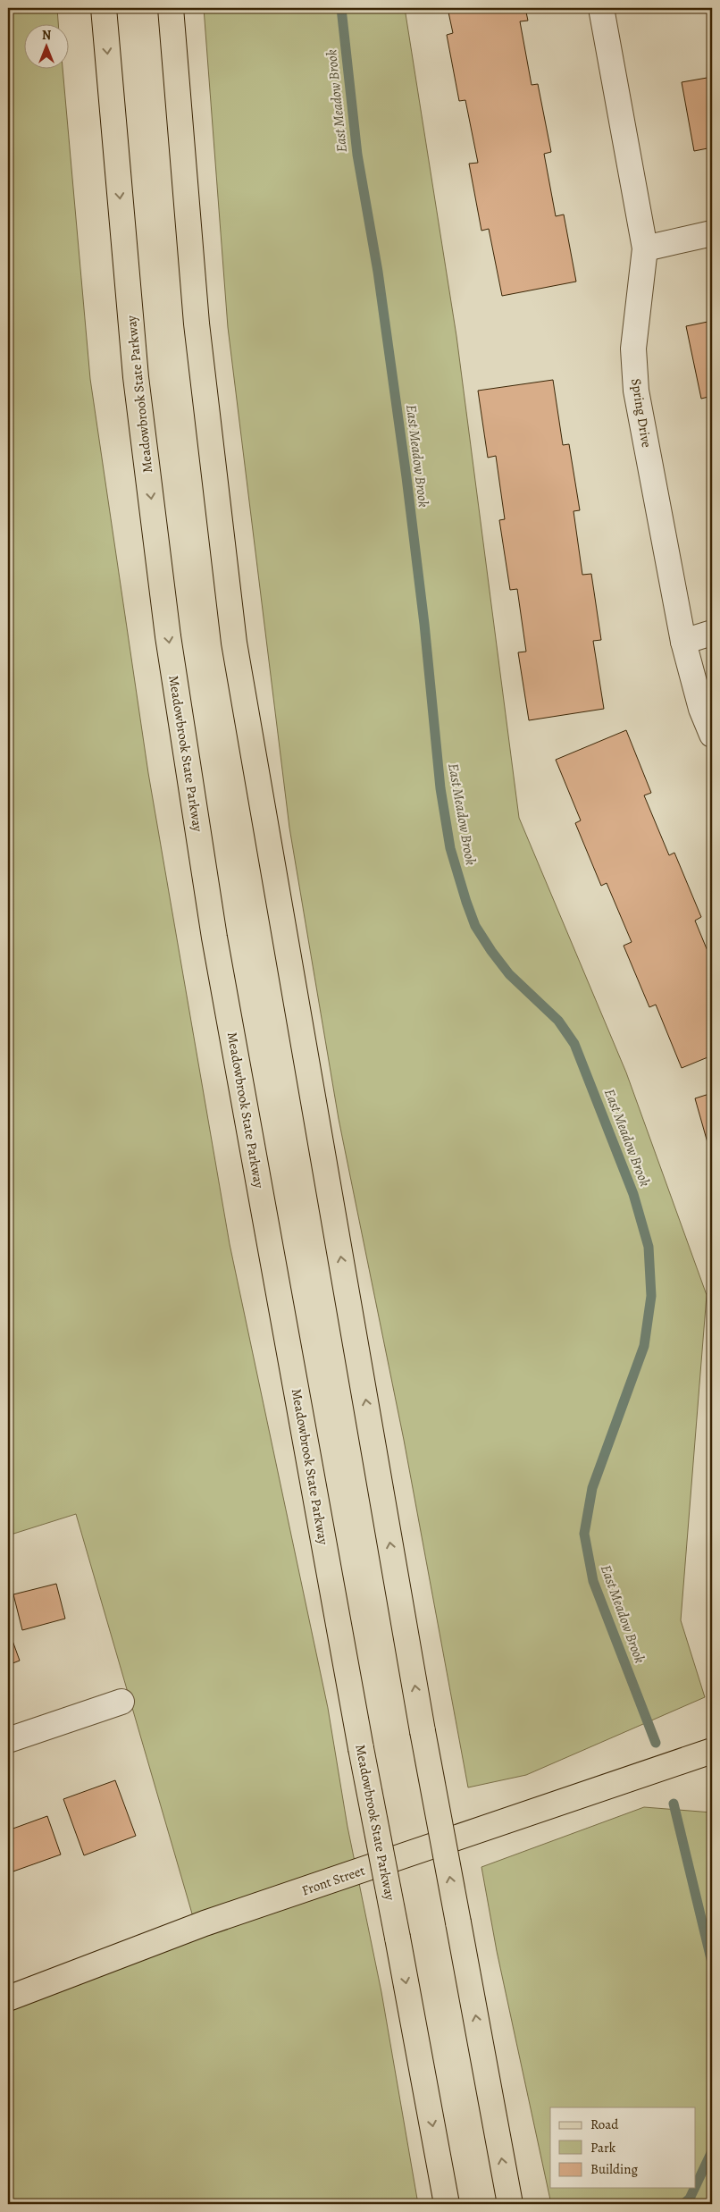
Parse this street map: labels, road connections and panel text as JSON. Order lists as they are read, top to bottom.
{
  "streets": {
    "main road": ["Meadowbrook State Parkway", "Front Street"],
    "street": ["Spring Drive"]
  },
  "water": ["East Meadow Brook"],
  "legend": ["Road", "Park", "Building"],
  "north": "top"
}
